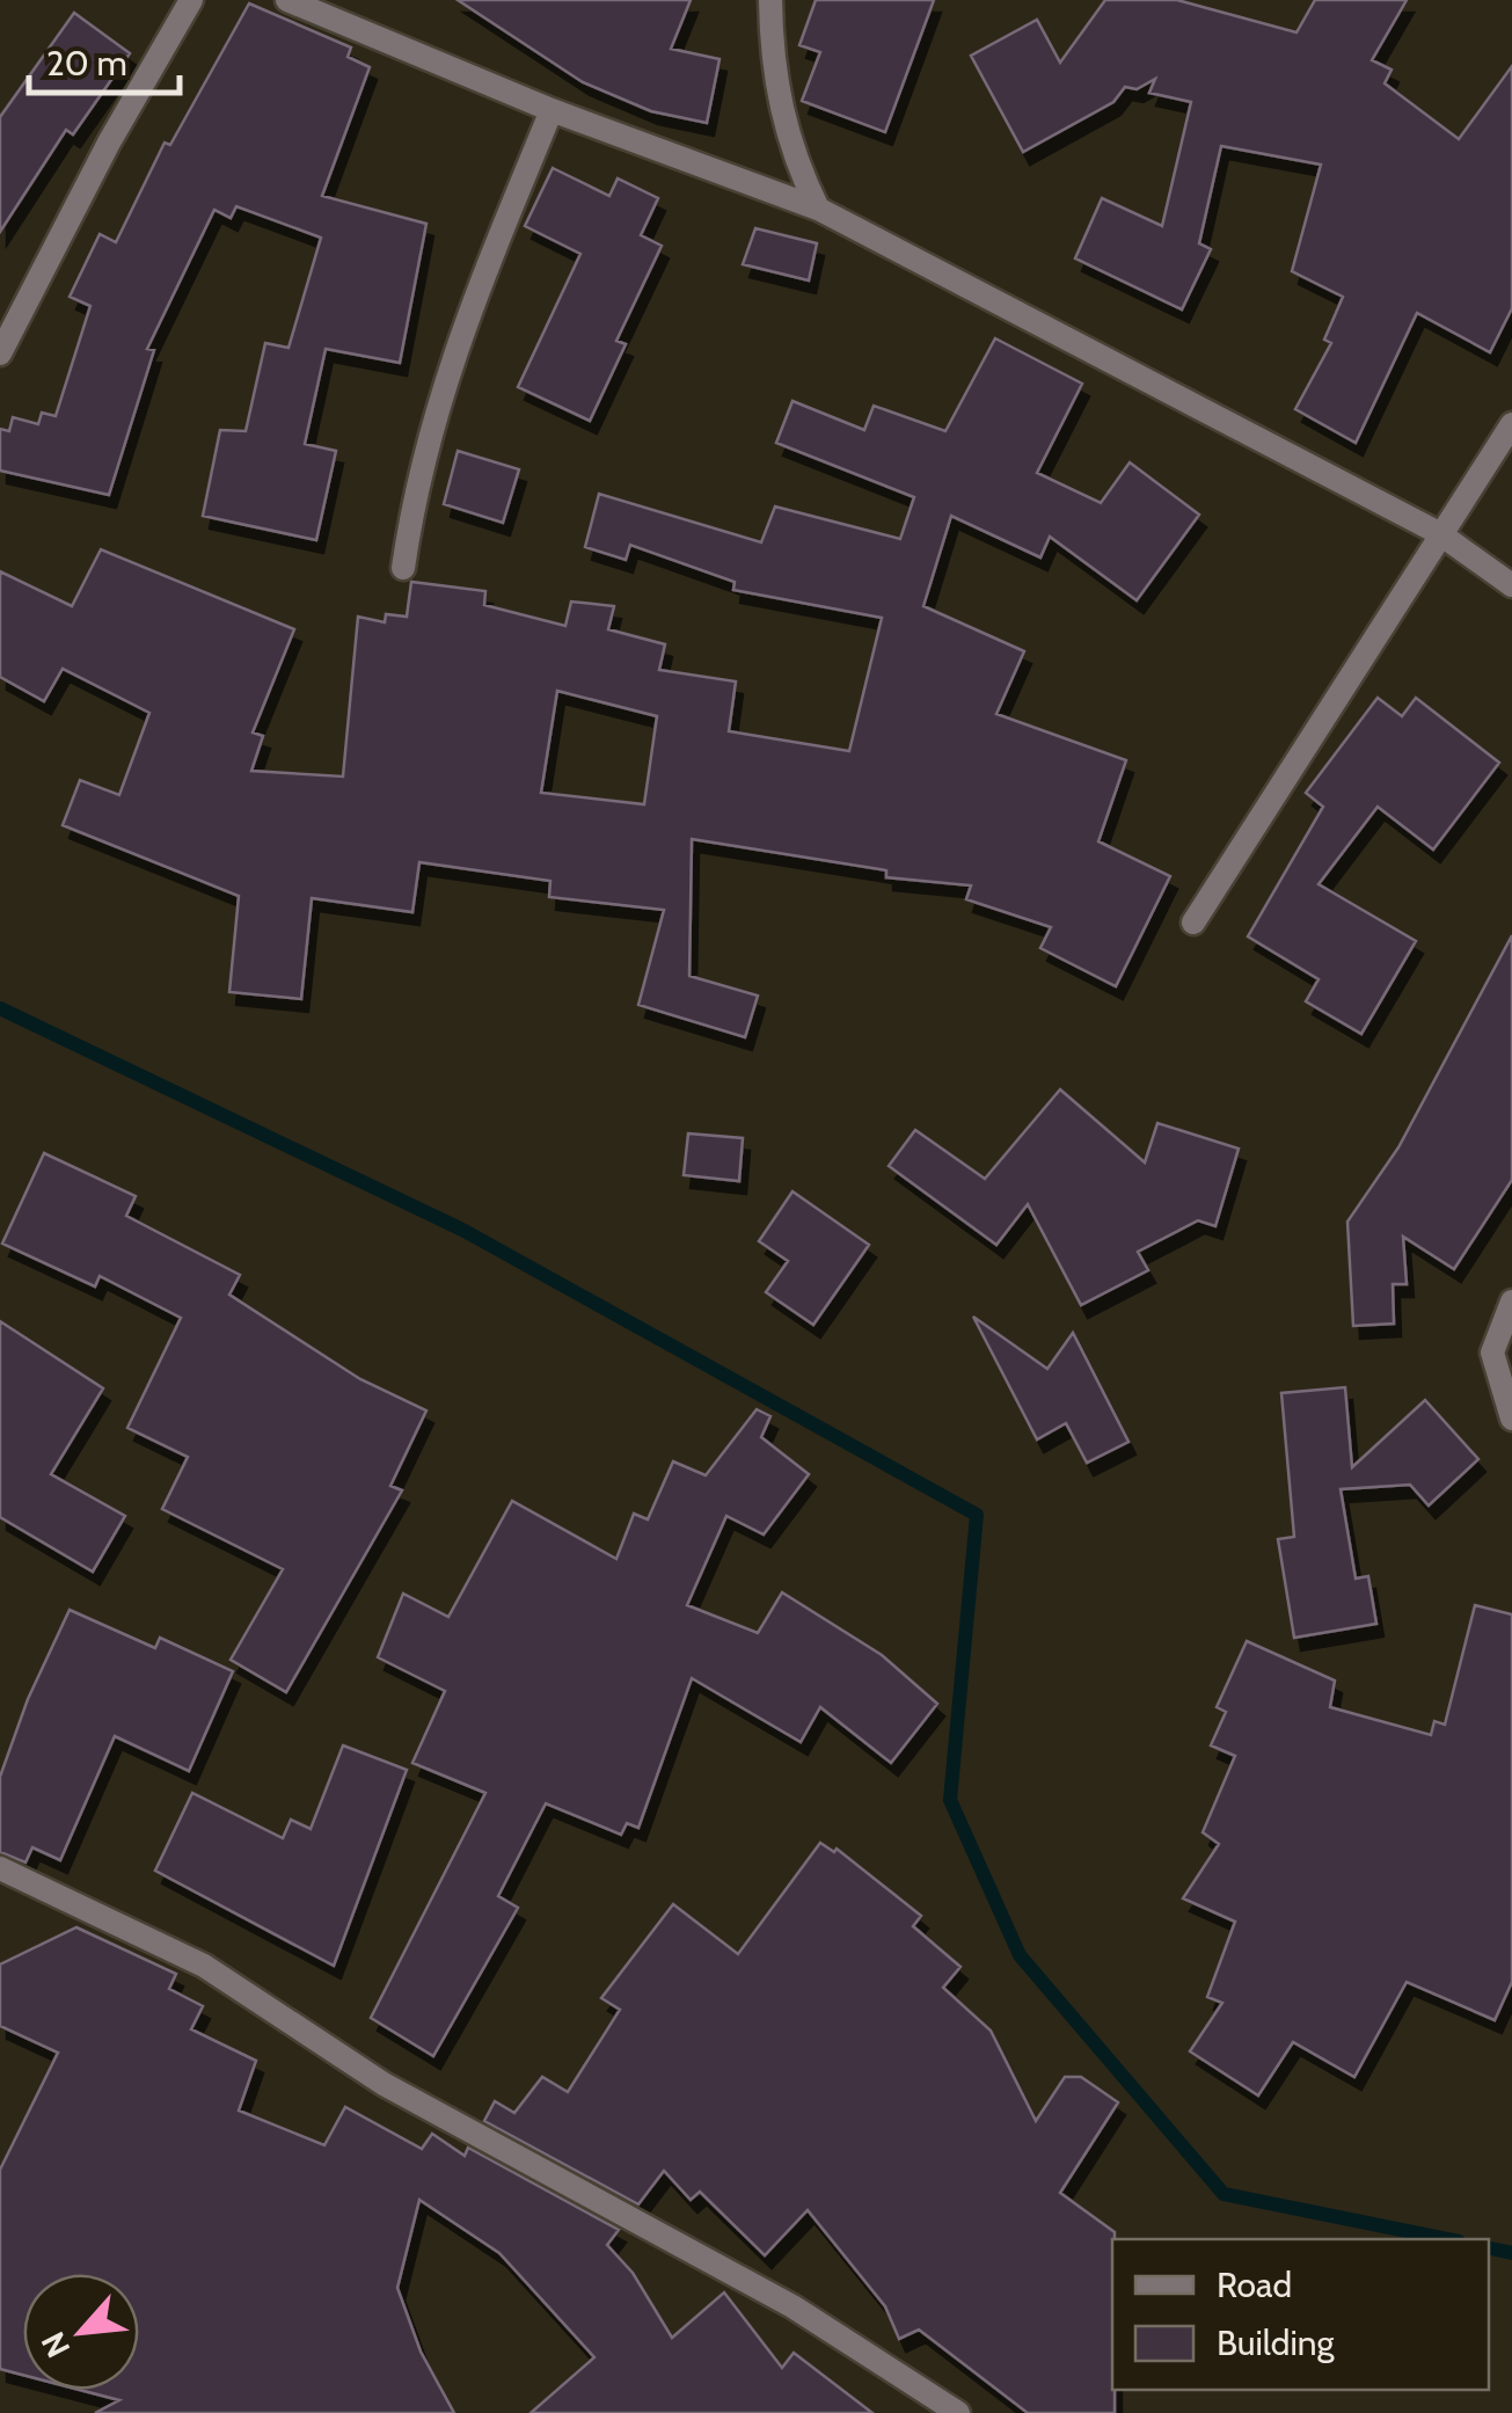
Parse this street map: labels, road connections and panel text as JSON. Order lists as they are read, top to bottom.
{
  "legend": ["Road", "Building"],
  "scale_bar": "20 m",
  "north": "bottom left"
}
